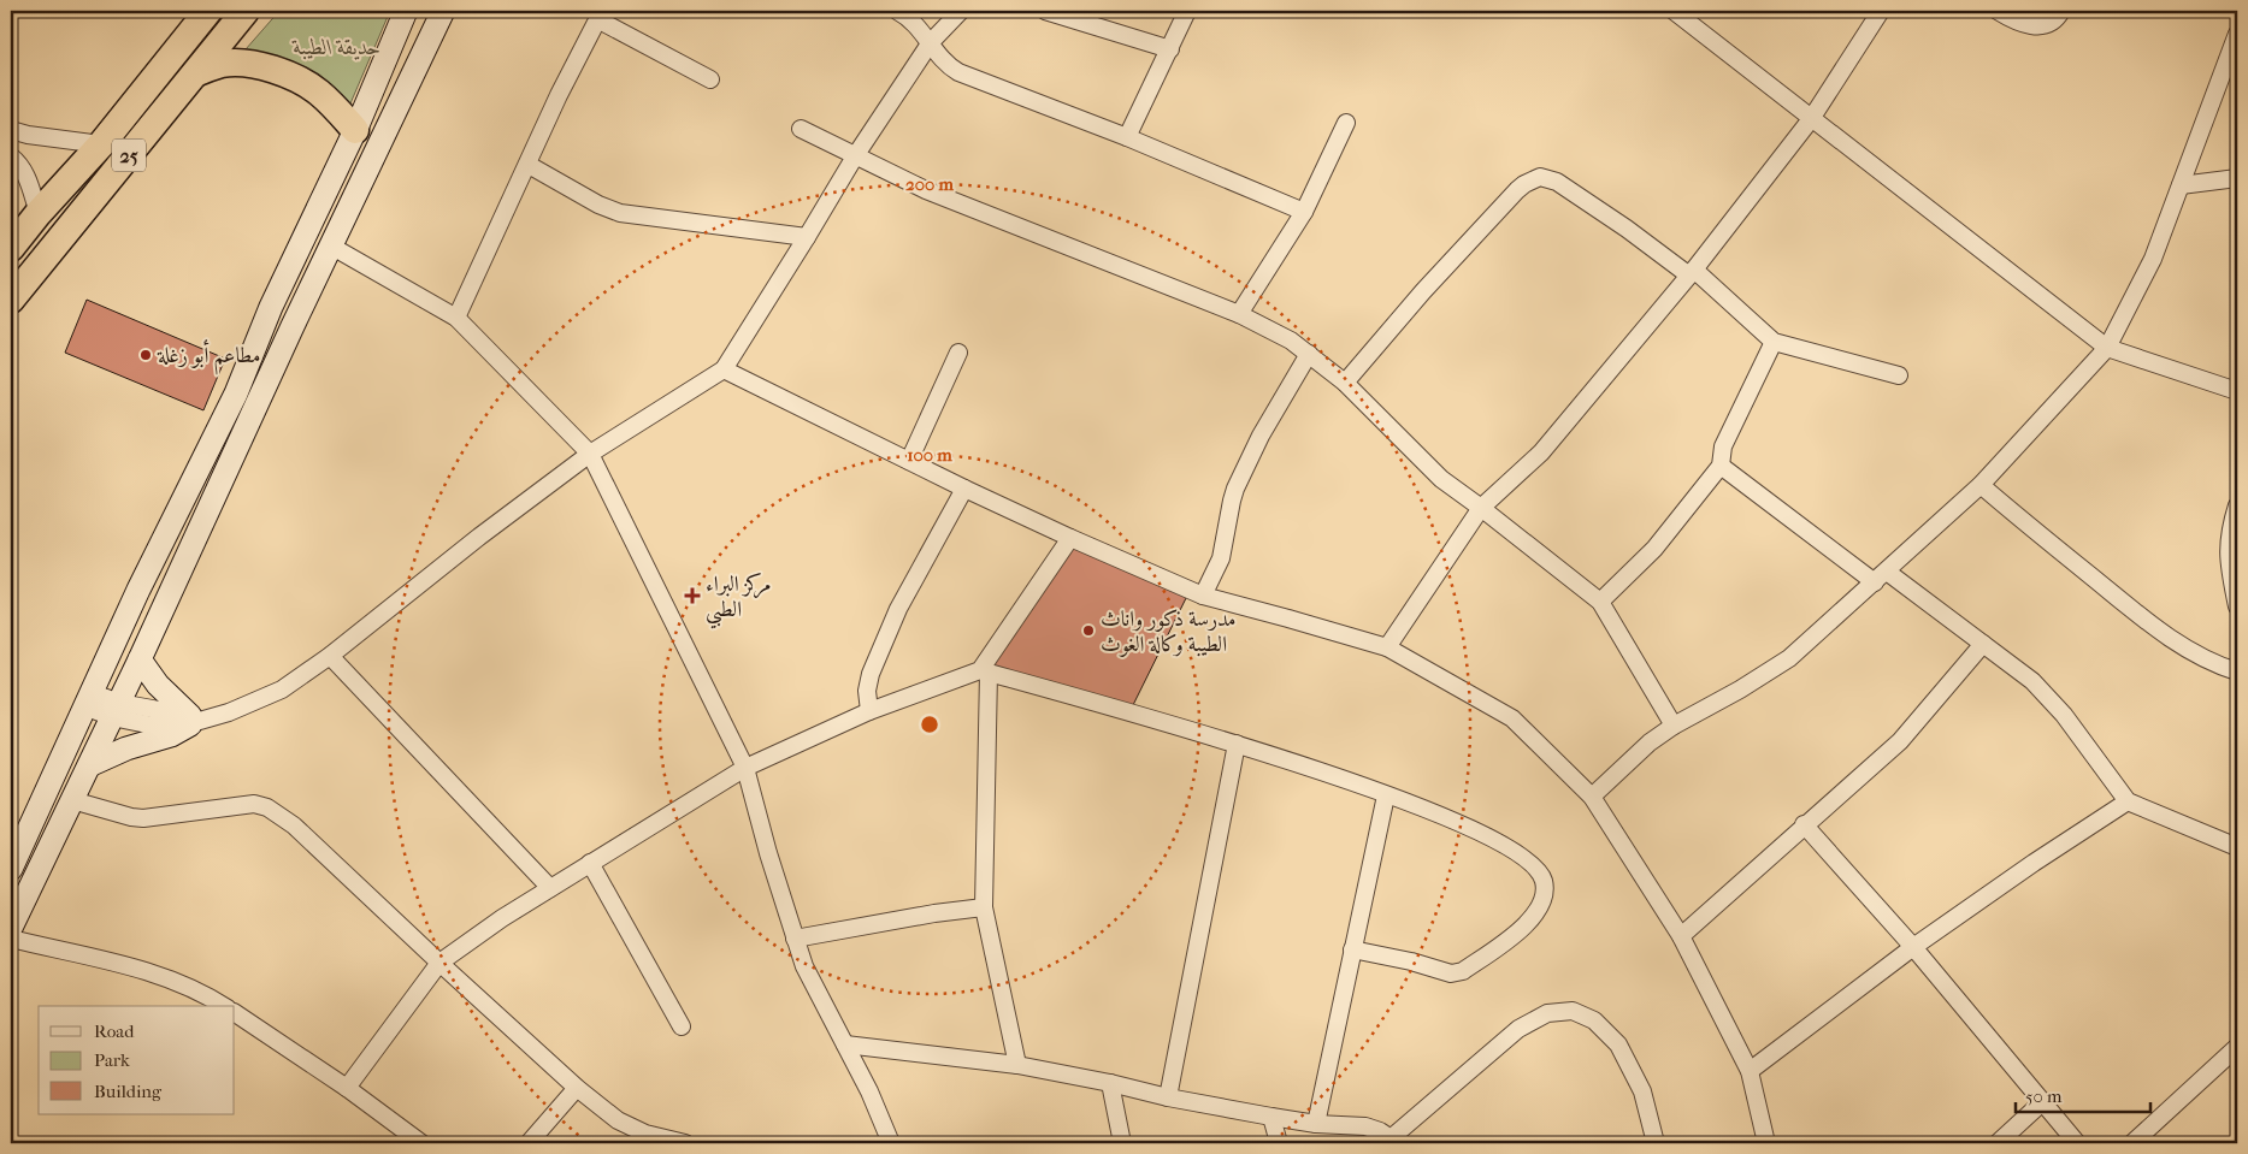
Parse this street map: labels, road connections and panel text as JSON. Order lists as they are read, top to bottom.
{
  "streets": {
    "highway": ["25"]
  },
  "parks": ["حديقة الطيبة"],
  "places": {
    "other": ["مطاعم أبو زغلة", "مدرسة ذكور واناث الطيبة وكالة الغوث"],
    "health": ["مركز البراء الطبي"]
  },
  "legend": ["Road", "Park", "Building"],
  "scale_bar": "50 m",
  "rings": ["200 m", "100 m"]
}
